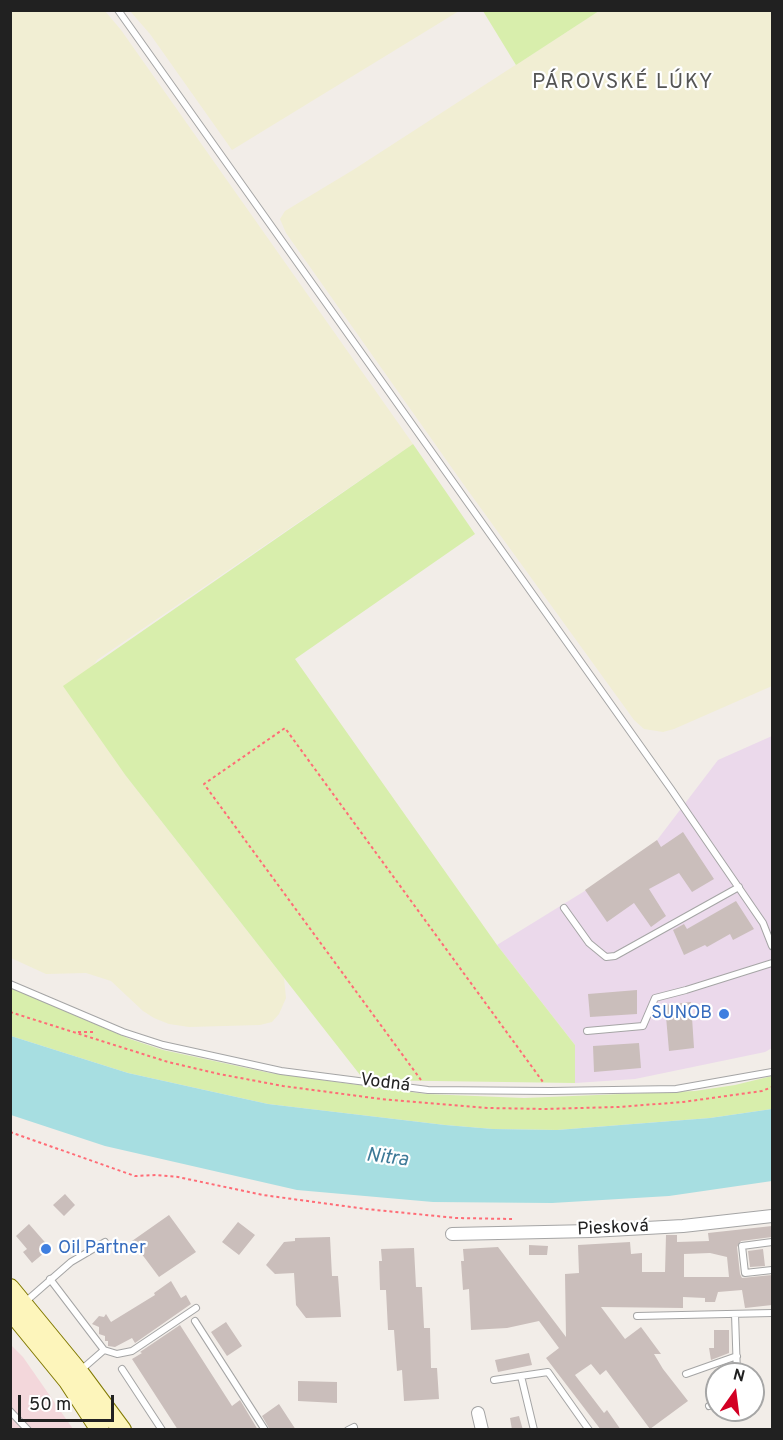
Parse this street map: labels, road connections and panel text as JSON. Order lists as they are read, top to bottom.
{
  "streets": {
    "street": ["Piesková"],
    "lane": ["Vodná"]
  },
  "districts": ["PÁROVSKÉ LÚKY"],
  "water": ["Nitra"],
  "places": ["SUNOB", "Oil Partner"],
  "scale_bar": "50 m",
  "north": "top"
}
